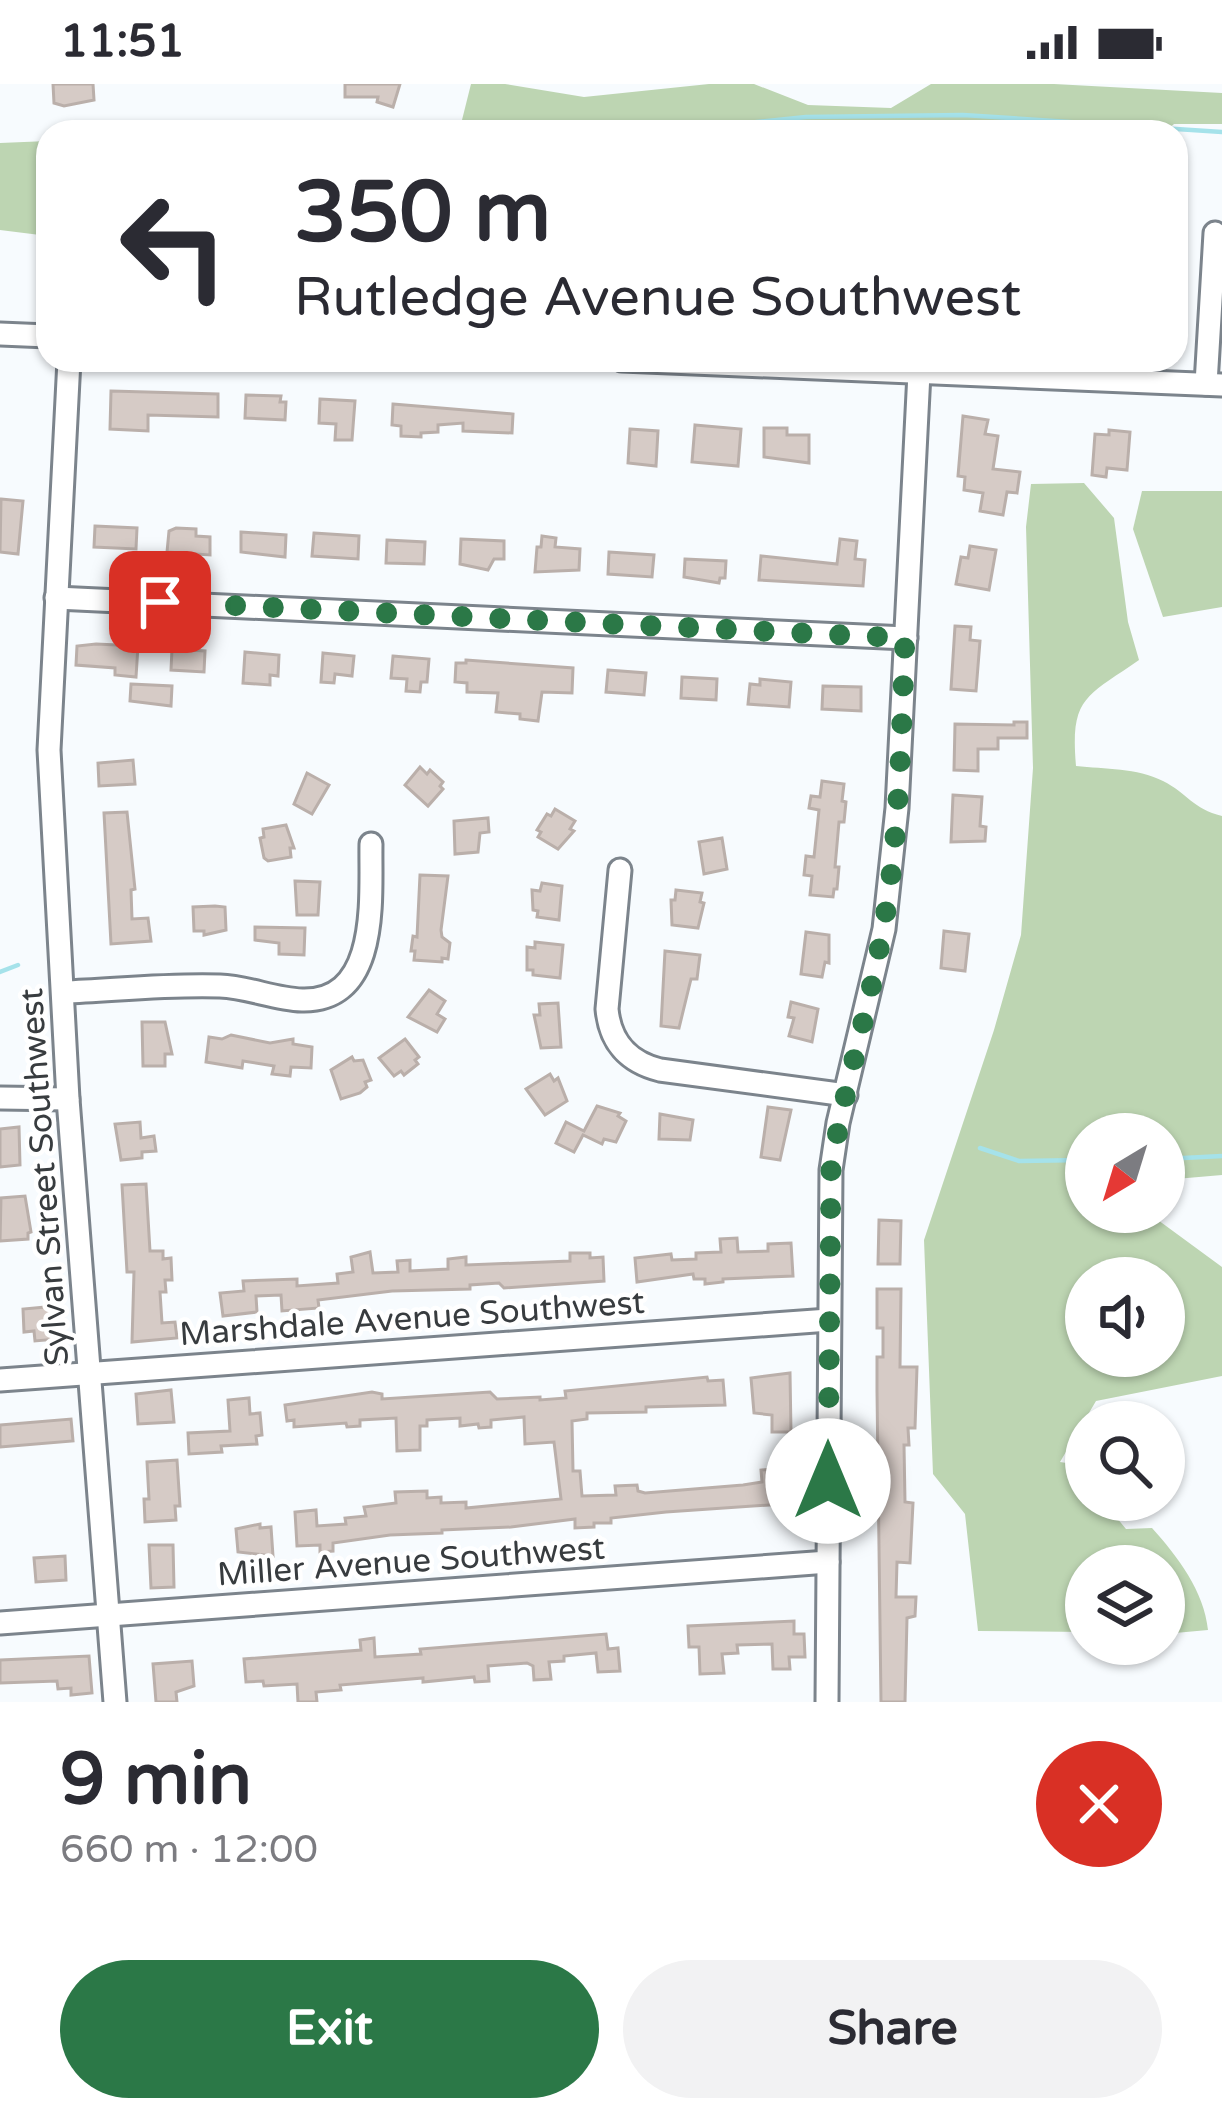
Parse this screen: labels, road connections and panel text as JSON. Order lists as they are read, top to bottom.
{
  "streets": {
    "street": ["Sylvan Street Southwest", "Marshdale Avenue Southwest", "Miller Avenue Southwest"]
  },
  "crossings": [
    ["Sylvan Street Southwest", "Marshdale Avenue Southwest"],
    ["Sylvan Street Southwest", "Miller Avenue Southwest"]
  ],
  "north": "bottom left",
  "page": {
    "status": "11:51",
    "turn": ["350 m", "Rutledge Avenue Southwest"],
    "heading": ["9 min", "660 m · 12:00"],
    "buttons": ["Exit", "Share"]
  }
}
